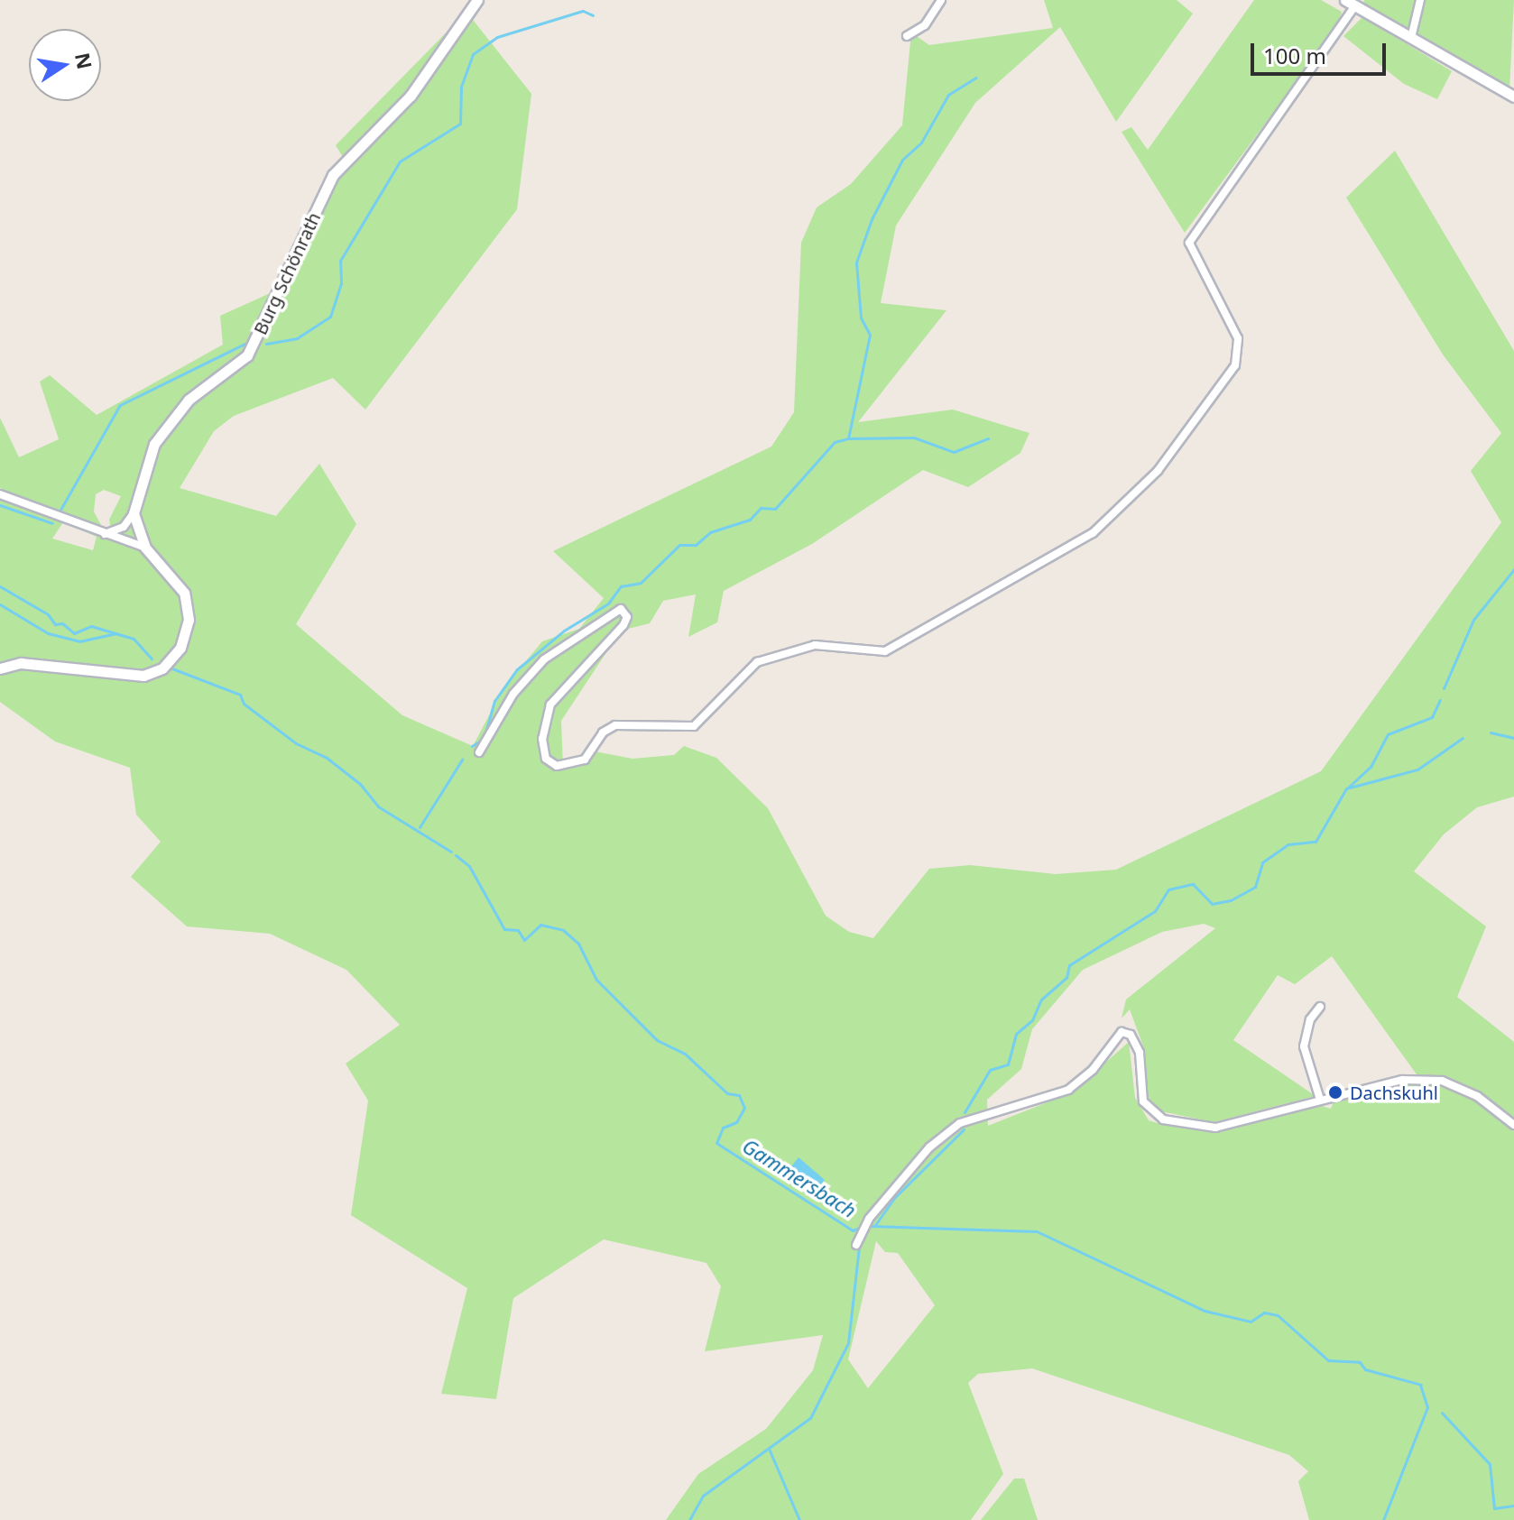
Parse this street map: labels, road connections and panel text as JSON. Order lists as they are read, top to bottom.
{
  "streets": {
    "street": ["Burg Schönrath"]
  },
  "water": ["Gammersbach"],
  "places": ["Dachskuhl"],
  "scale_bar": "100 m",
  "north": "right"
}
